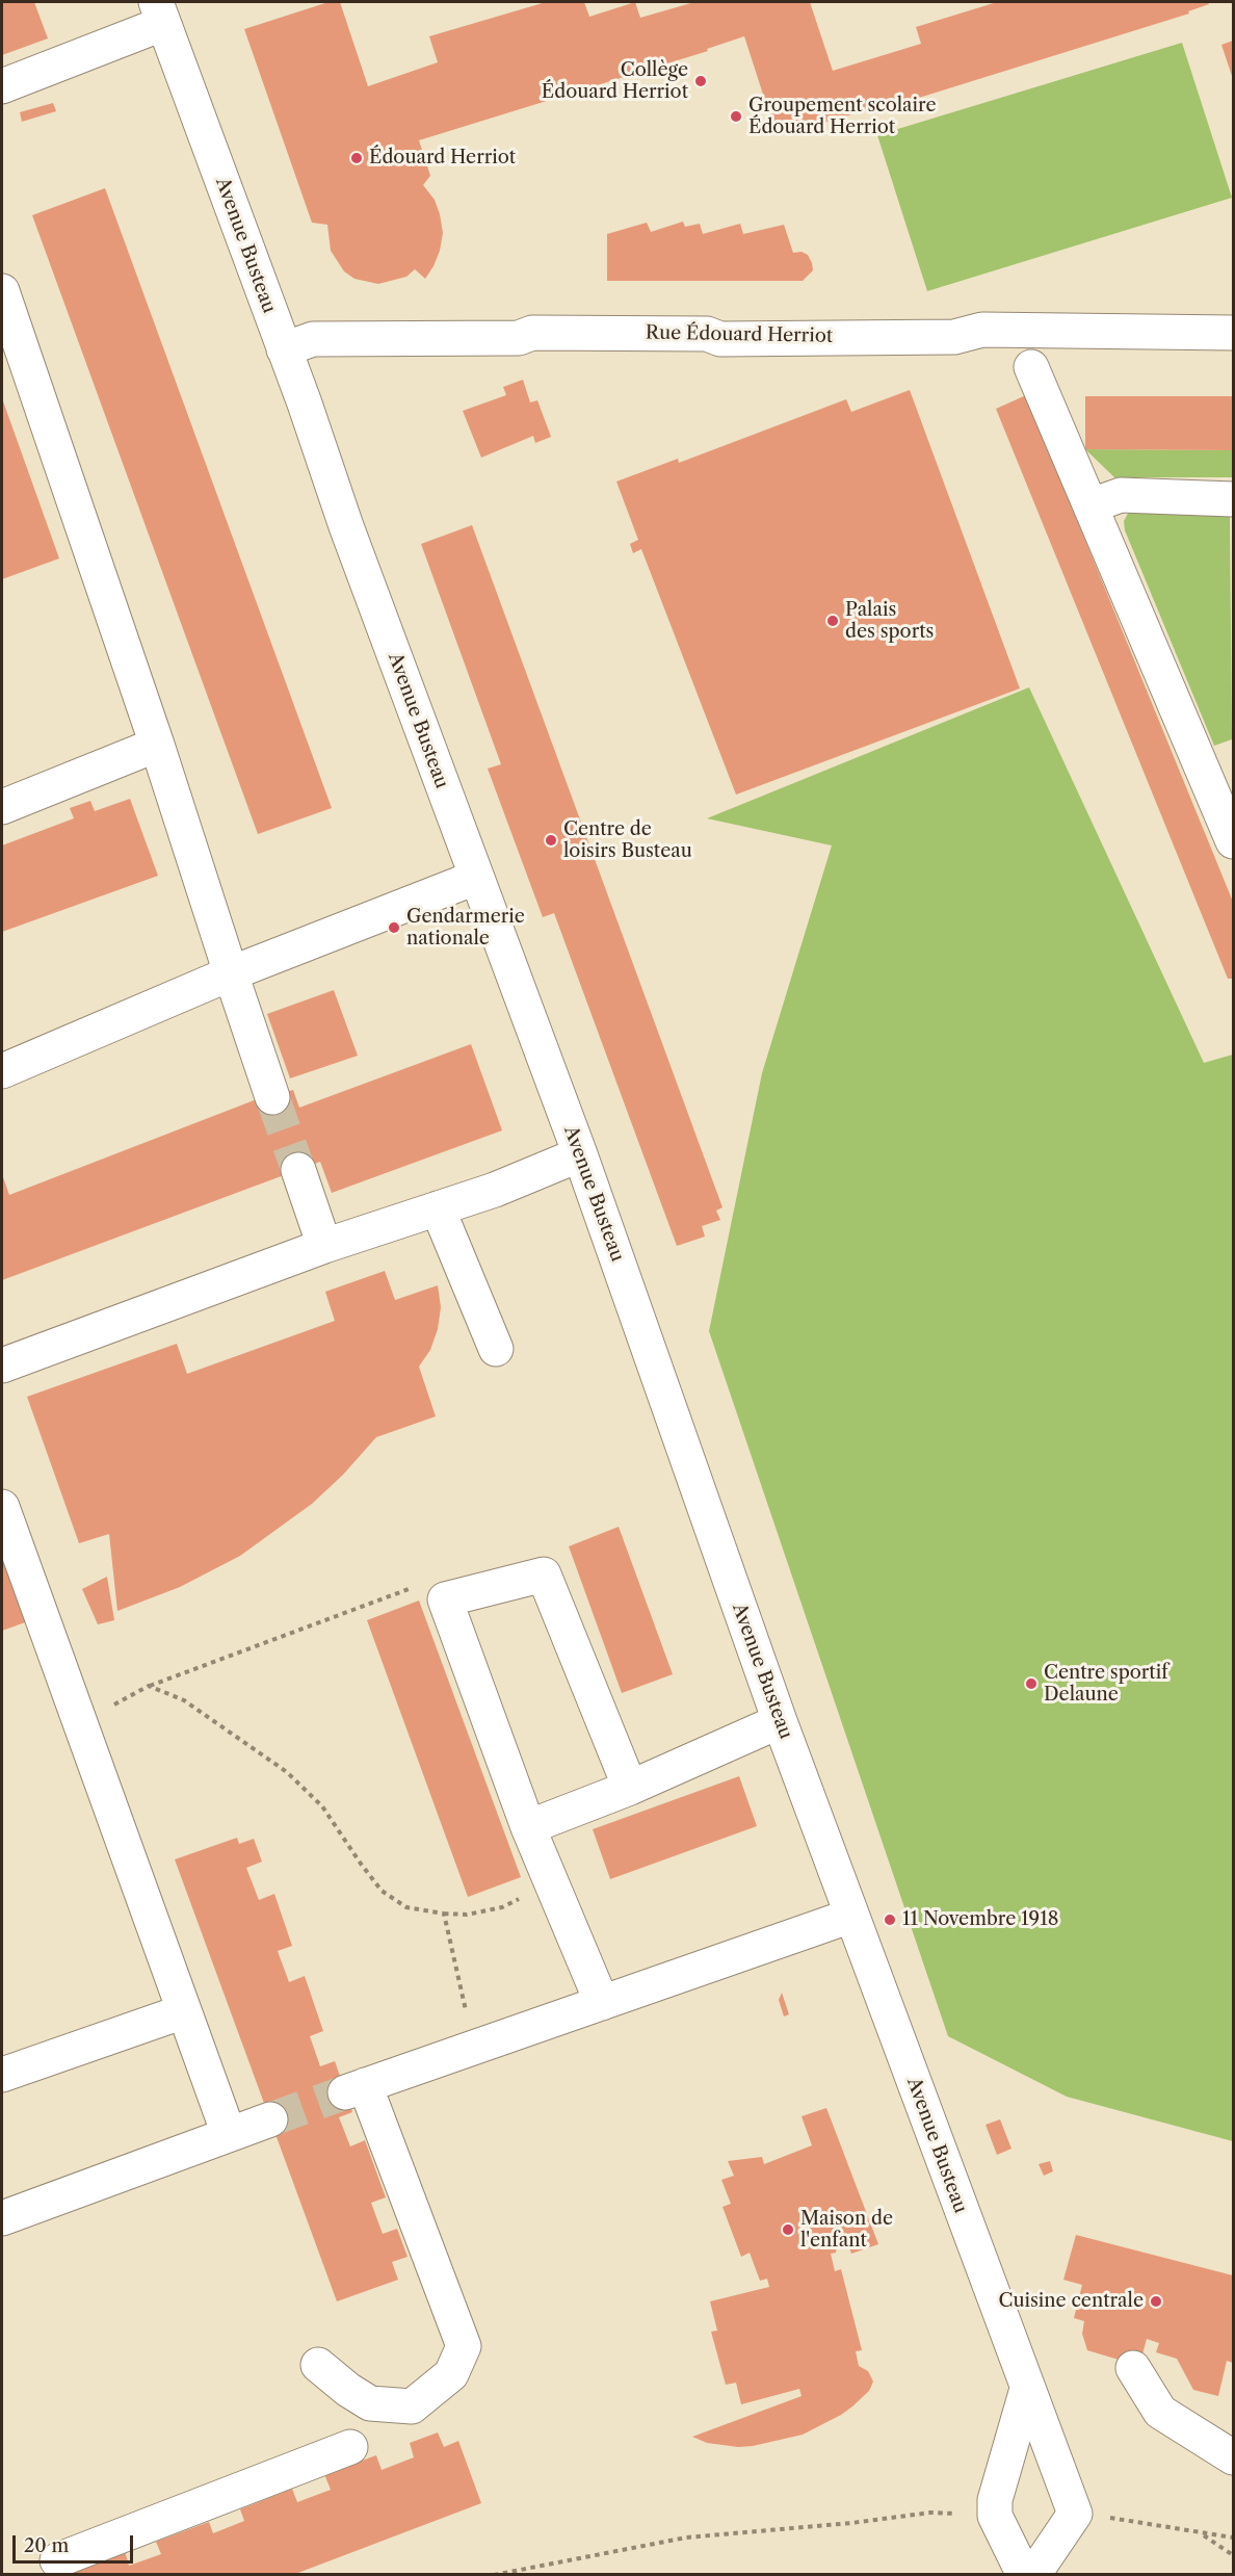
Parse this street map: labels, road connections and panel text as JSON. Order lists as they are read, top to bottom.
{
  "streets": {
    "street": ["Avenue Busteau", "Rue Édouard Herriot"]
  },
  "crossings": [
    ["Avenue Busteau", "Rue Édouard Herriot"]
  ],
  "places": [
    "Collège Édouard Herriot",
    "Groupement scolaire Édouard Herriot",
    "Édouard Herriot",
    "Palais des sports",
    "Centre de loisirs Busteau",
    "Gendarmerie nationale",
    "Centre sportif Delaune",
    "11 Novembre 1918",
    "Maison de l'enfant",
    "Cuisine centrale"
  ],
  "scale_bar": "20 m"
}
